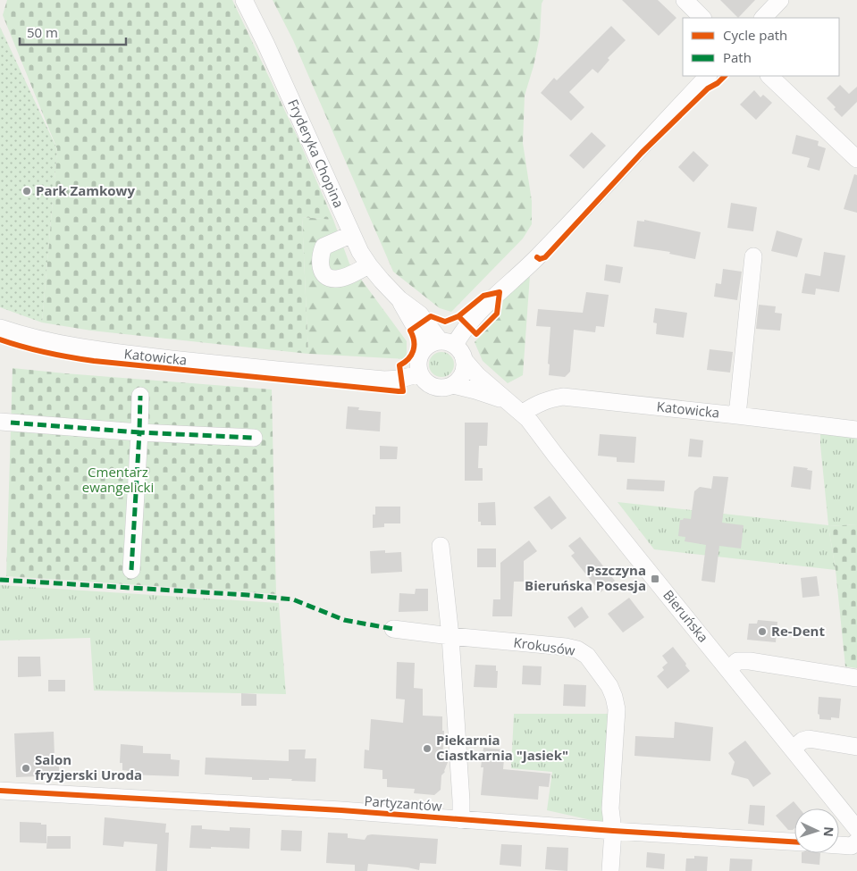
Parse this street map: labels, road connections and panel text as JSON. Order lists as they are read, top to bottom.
{
  "streets": {
    "street": [
      "Fryderyka Chopina",
      "Katowicka",
      "Bieruńska",
      "Krokusów",
      "Partyzantów"
    ]
  },
  "crossings": [
    ["Fryderyka Chopina", "Katowicka"],
    ["Fryderyka Chopina", "Bieruńska"],
    ["Katowicka", "Bieruńska"],
    ["Krokusów", "Partyzantów"]
  ],
  "parks": ["Cmentarz ewangelicki"],
  "places": {
    "other": [
      "Park Zamkowy",
      "Re-Dent",
      "Piekarnia Ciastkarnia \"Jasiek\"",
      "Salon fryzjerski Uroda"
    ],
    "transit": ["Pszczyna Bieruńska Posesja"]
  },
  "legend": ["Cycle path", "Path"],
  "scale_bar": "50 m",
  "north": "right"
}
